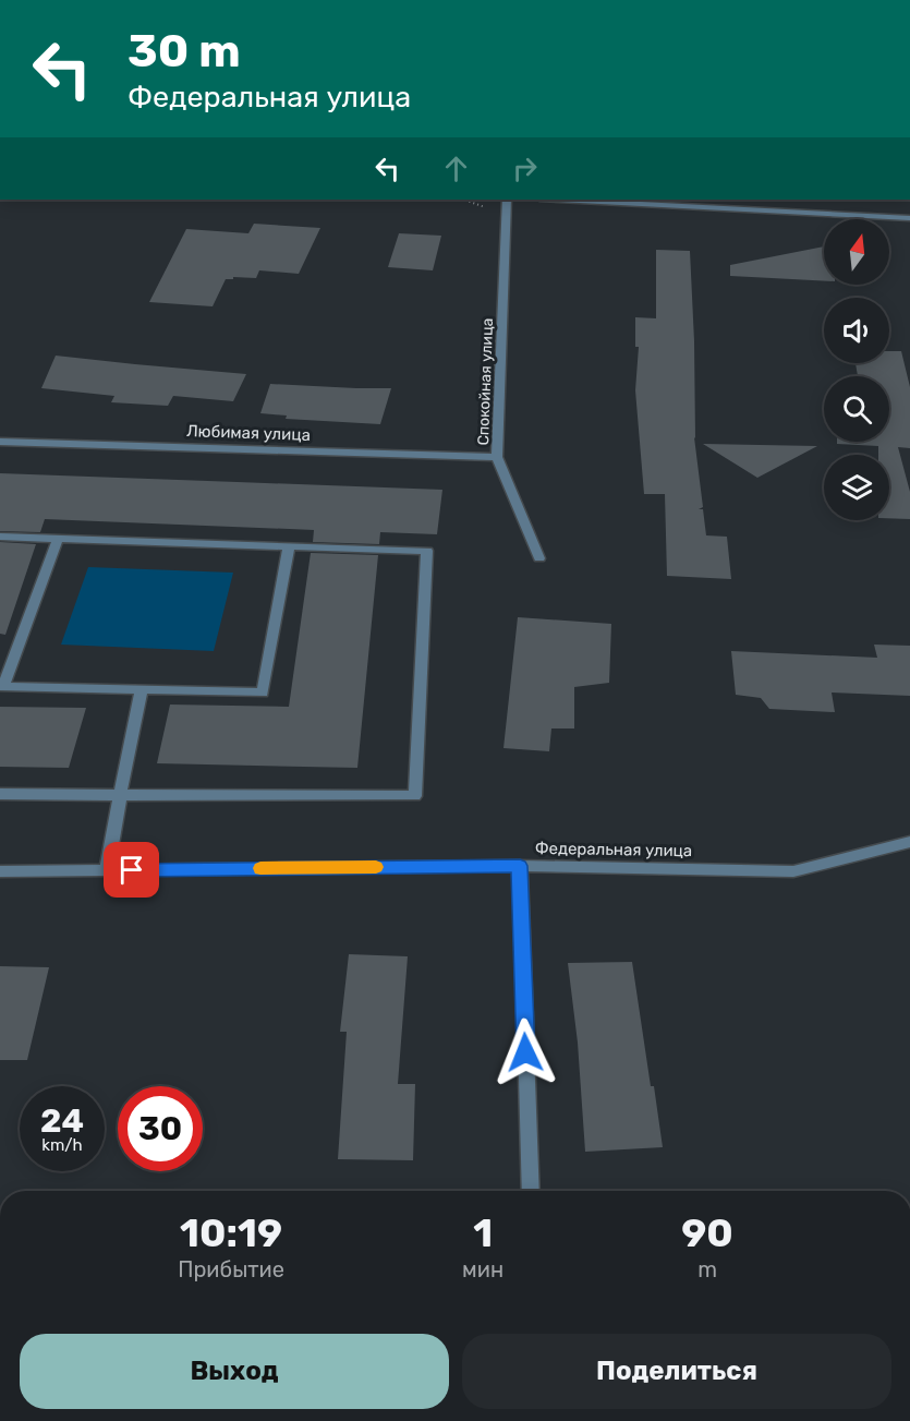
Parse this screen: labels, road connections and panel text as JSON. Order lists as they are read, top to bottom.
{
  "streets": {
    "street": ["Спокойная улица", "Любимая улица", "Федеральная улица"]
  },
  "crossings": [
    ["Спокойная улица", "Любимая улица"]
  ],
  "north": "top",
  "page": {
    "turn": ["30 m", "Федеральная улица"],
    "speed": "24 km/h",
    "limit": "30",
    "eta": [
      "10:19",
      "Прибытие",
      "1",
      "мин",
      "90",
      "m"
    ],
    "buttons": ["Выход", "Поделиться"]
  }
}
